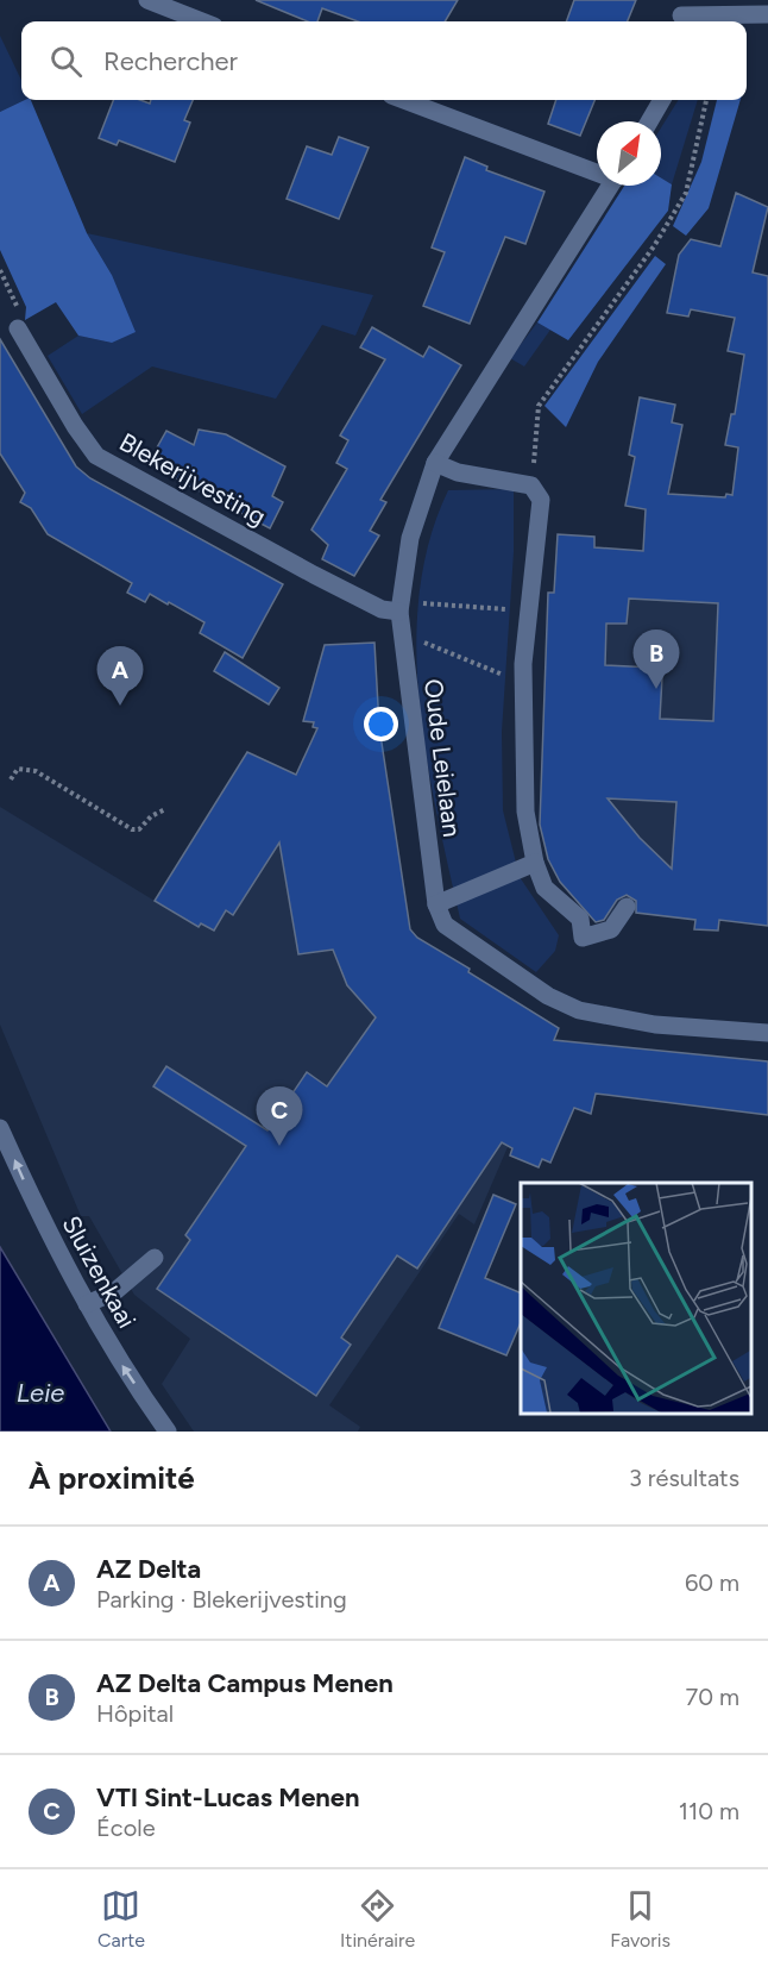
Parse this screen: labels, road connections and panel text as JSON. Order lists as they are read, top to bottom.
{
  "streets": {
    "street": ["Blekerijvesting", "Oude Leielaan", "Sluizenkaai"]
  },
  "crossings": [
    ["Blekerijvesting", "Oude Leielaan"]
  ],
  "one_way": ["Sluizenkaai"],
  "water": ["Leie"],
  "north": "top right",
  "page": {
    "search": "Rechercher",
    "pins": ["B", "A", "C"],
    "heading": ["À proximité", "3 résultats"],
    "list": [
      {
        "mark": "A",
        "name": "AZ Delta",
        "note": "Parking · Blekerijvesting",
        "value": "60 m"
      },
      {
        "mark": "B",
        "name": "AZ Delta Campus Menen",
        "note": "Hôpital",
        "value": "70 m"
      },
      {
        "mark": "C",
        "name": "VTI Sint-Lucas Menen",
        "note": "École",
        "value": "110 m"
      }
    ],
    "nav": ["Carte", "Itinéraire", "Favoris"]
  }
}
